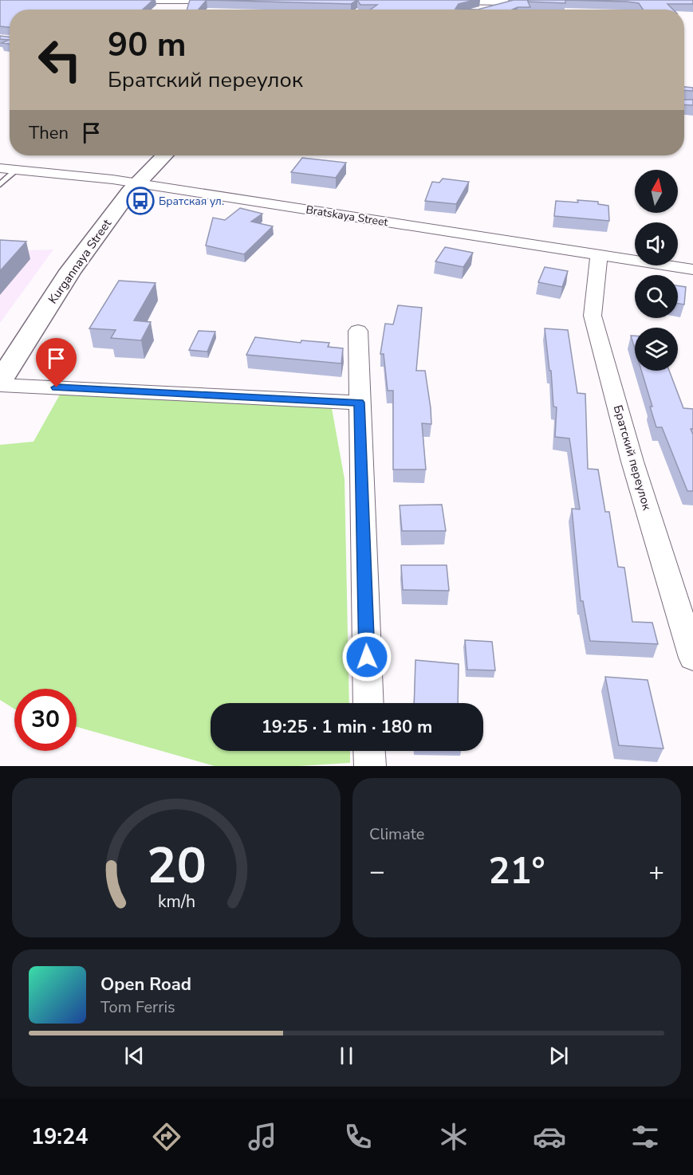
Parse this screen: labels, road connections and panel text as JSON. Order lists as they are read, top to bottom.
{
  "streets": {
    "main road": ["Kurgannaya Street"],
    "street": ["Bratskaya Street", "Братский переулок"]
  },
  "crossings": [
    ["Bratskaya Street", "Kurgannaya Street"],
    ["Bratskaya Street", "Братский переулок"]
  ],
  "places": {
    "bus stop": ["Братская ул."]
  },
  "north": "top",
  "page": {
    "turn": ["90 m", "Братский переулок"],
    "then": "Then",
    "limit": "30",
    "trip": "19:25 · 1 min · 180 m",
    "tile": "Climate",
    "heat": ["−", "21°", "+"],
    "song": ["Open Road", "Tom Ferris"],
    "tabs": "19:24",
    "gauge": ["20", "km/h"]
  }
}
